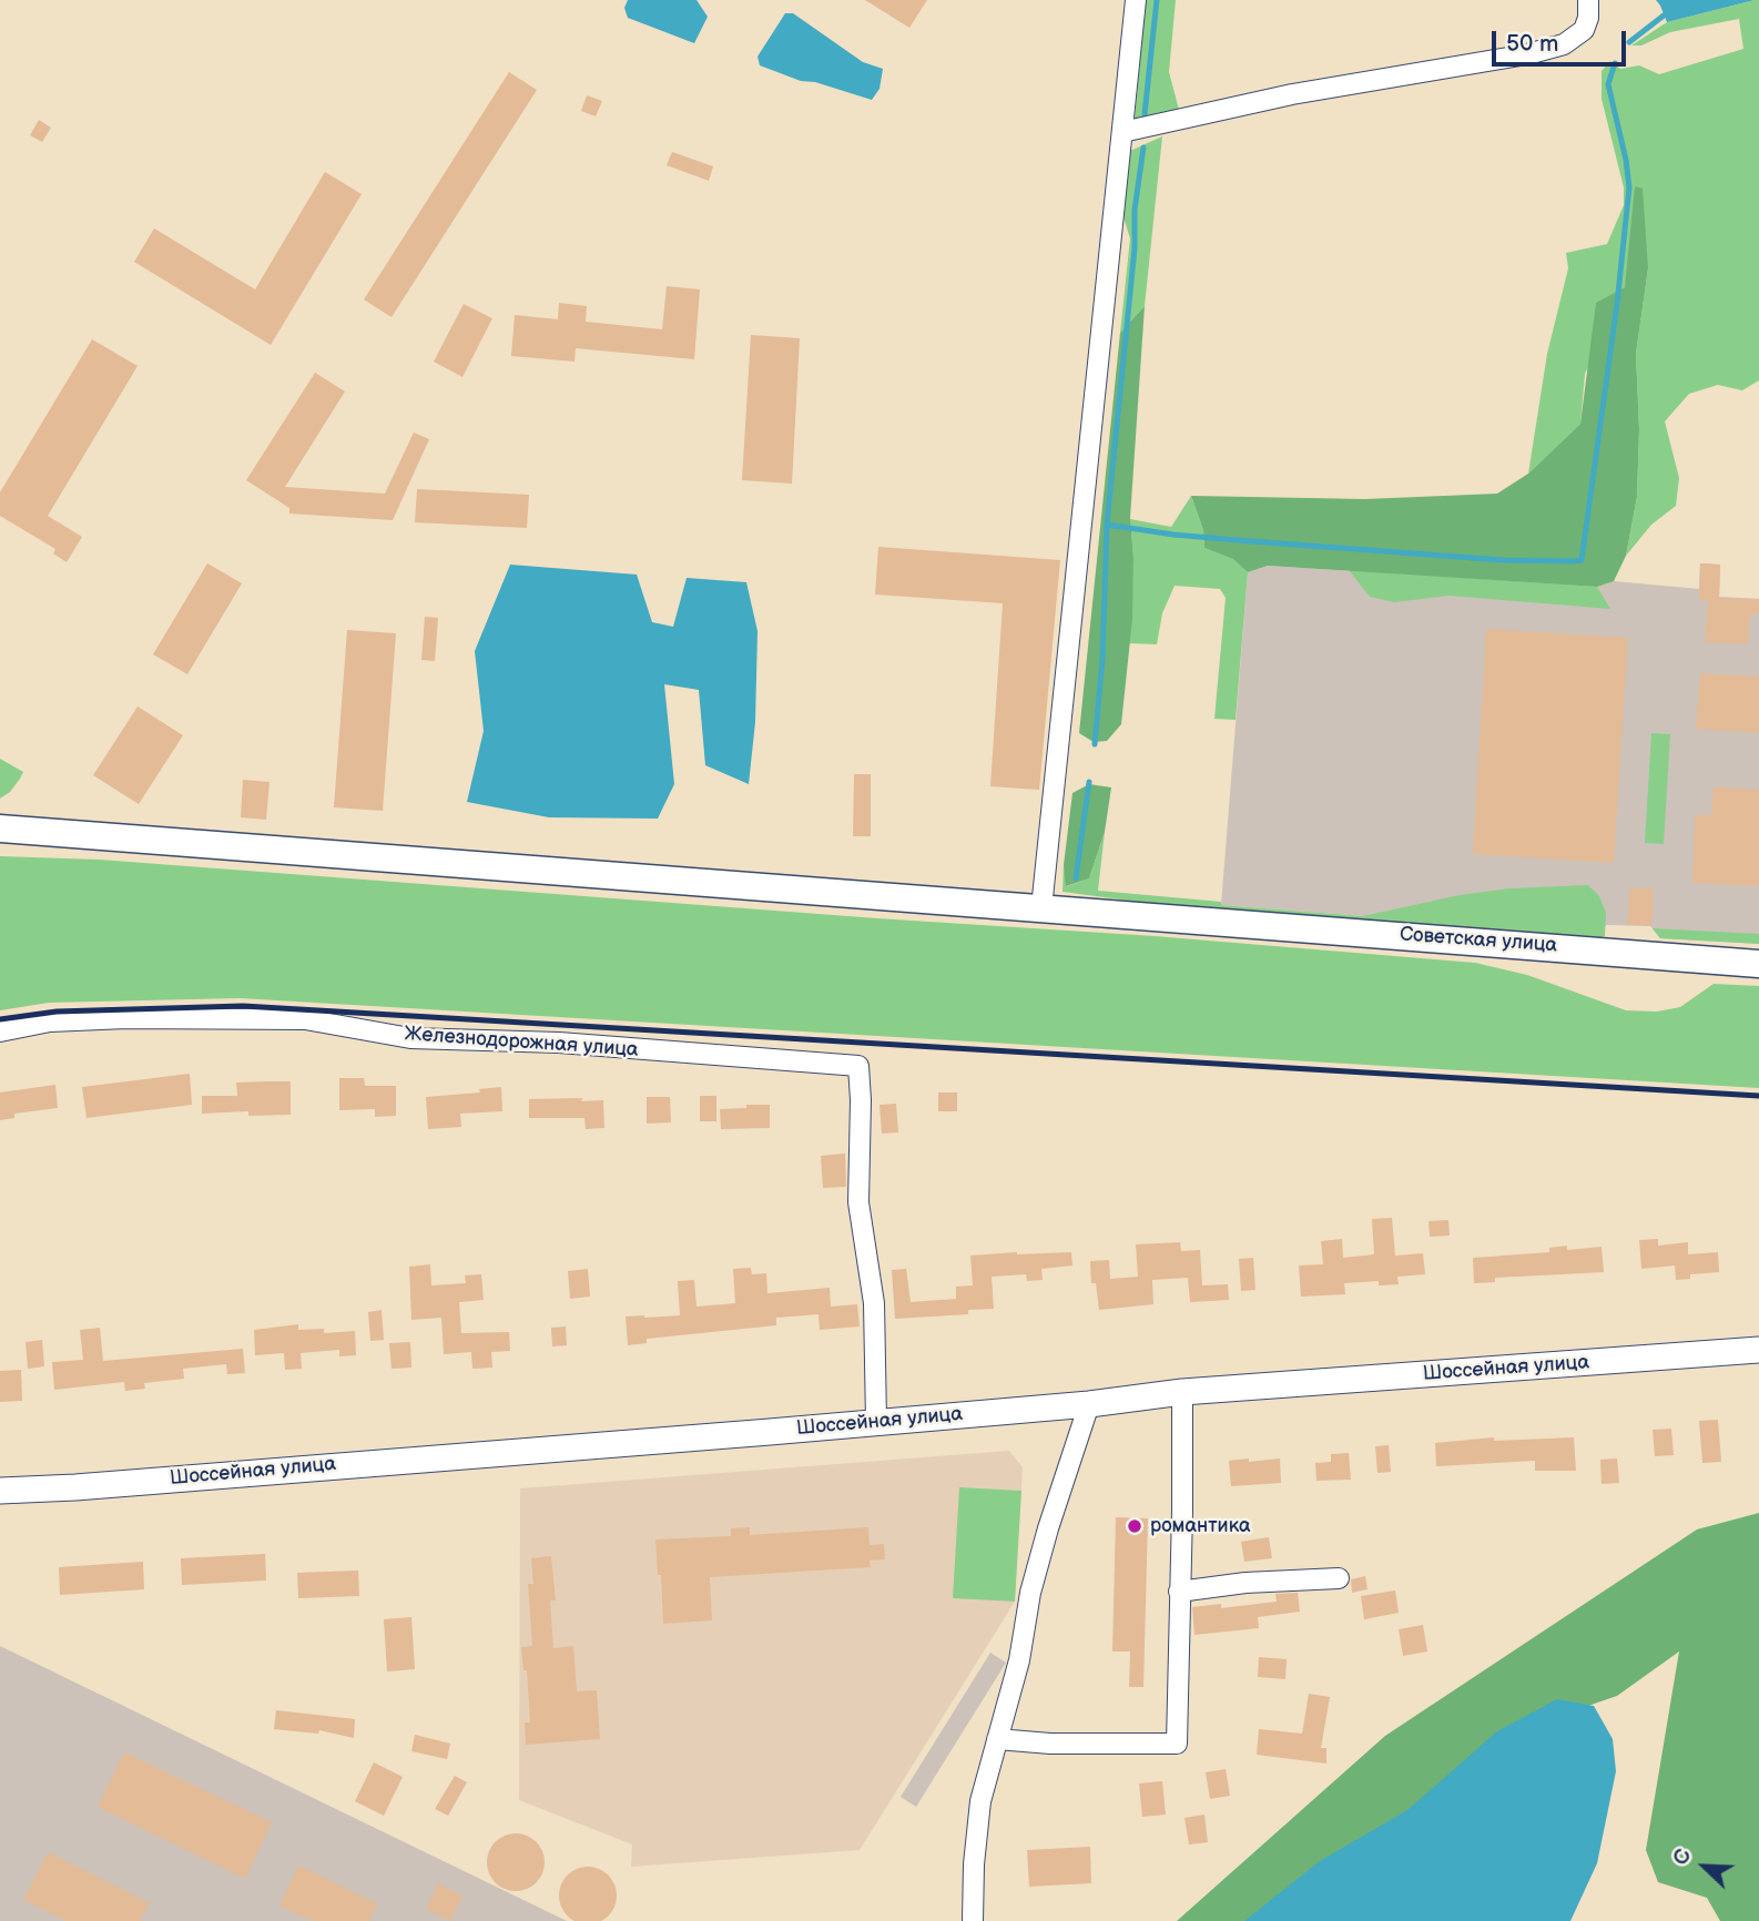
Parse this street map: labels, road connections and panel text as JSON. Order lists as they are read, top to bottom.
{
  "streets": {
    "main road": ["Советская улица"],
    "street": ["Железнодорожная улица", "Шоссейная улица"]
  },
  "crossings": [
    ["Железнодорожная улица", "Шоссейная улица"]
  ],
  "places": ["романтика"],
  "scale_bar": "50 m",
  "north": "top left"
}
